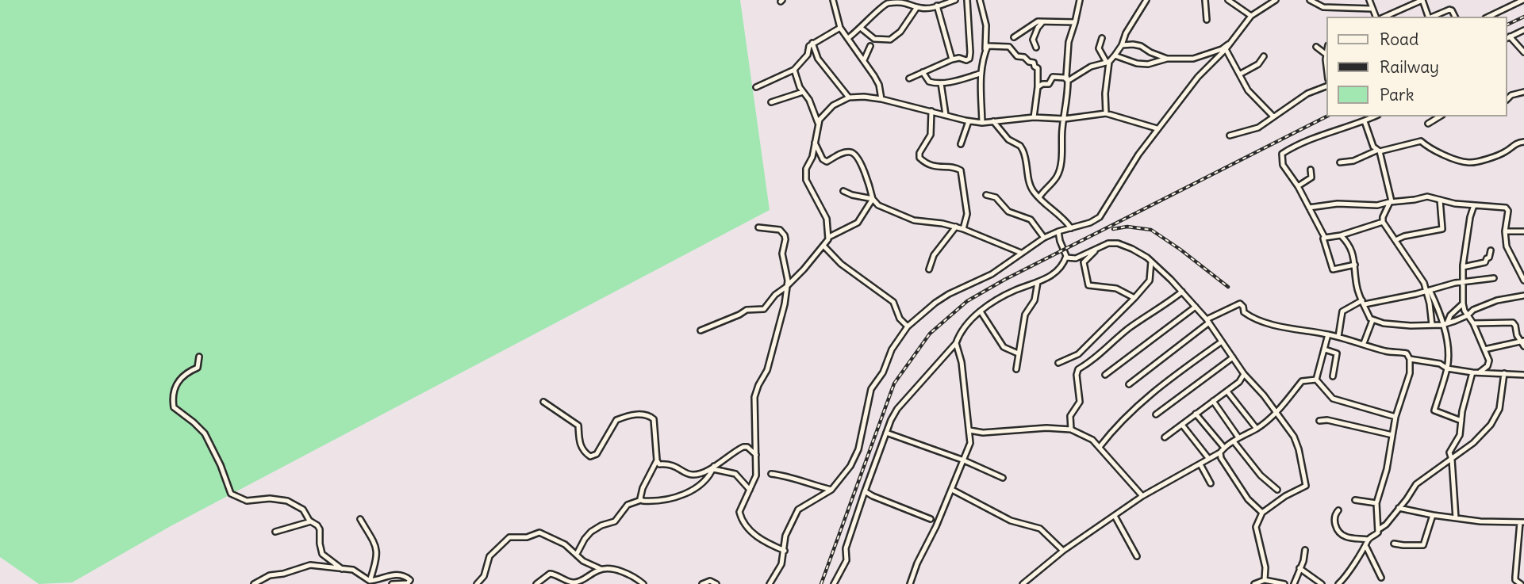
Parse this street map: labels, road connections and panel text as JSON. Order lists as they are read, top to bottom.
{
  "legend": ["Road", "Railway", "Park"]
}
